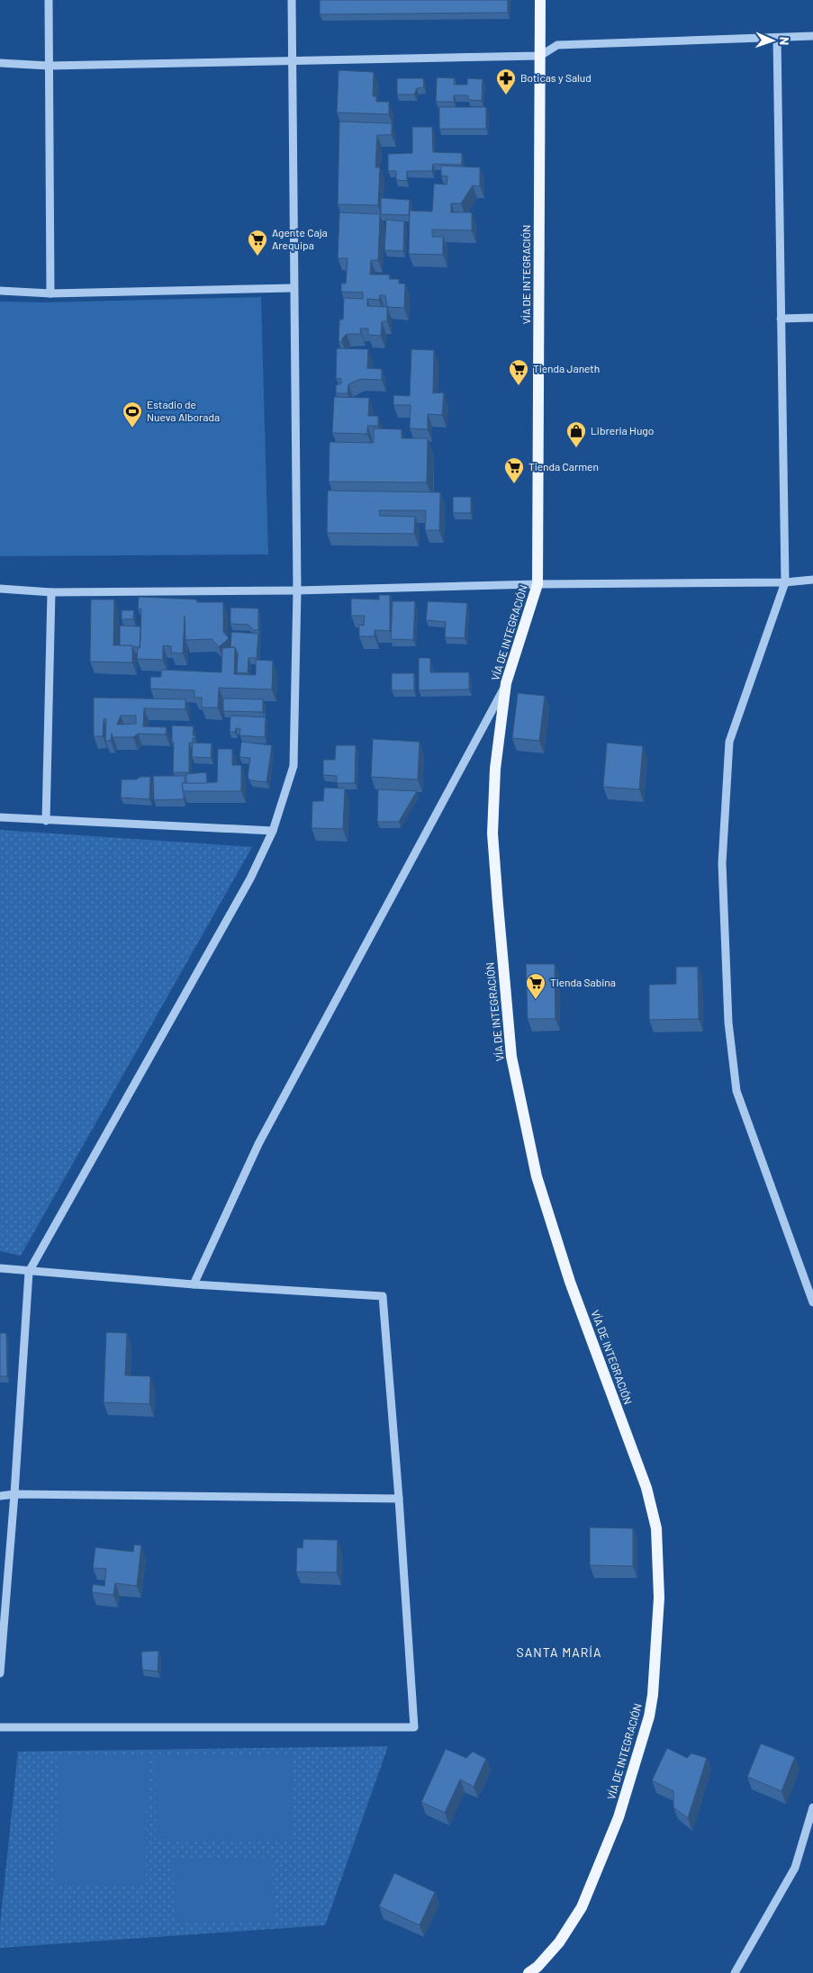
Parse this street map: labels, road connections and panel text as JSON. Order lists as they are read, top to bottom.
{
  "streets": {
    "main road": ["VÍA DE INTEGRACIÓN"]
  },
  "districts": ["SANTA MARÍA"],
  "places": {
    "pharmacy": ["Boticas y Salud"],
    "supermarket": [
      "Agente Caja Arequipa",
      "Tienda Janeth",
      "Tienda Carmen",
      "Tienda Sabina"
    ],
    "sports": ["Estadio de Nueva Alborada"],
    "shop": ["Libreria Hugo"]
  },
  "north": "right"
}
